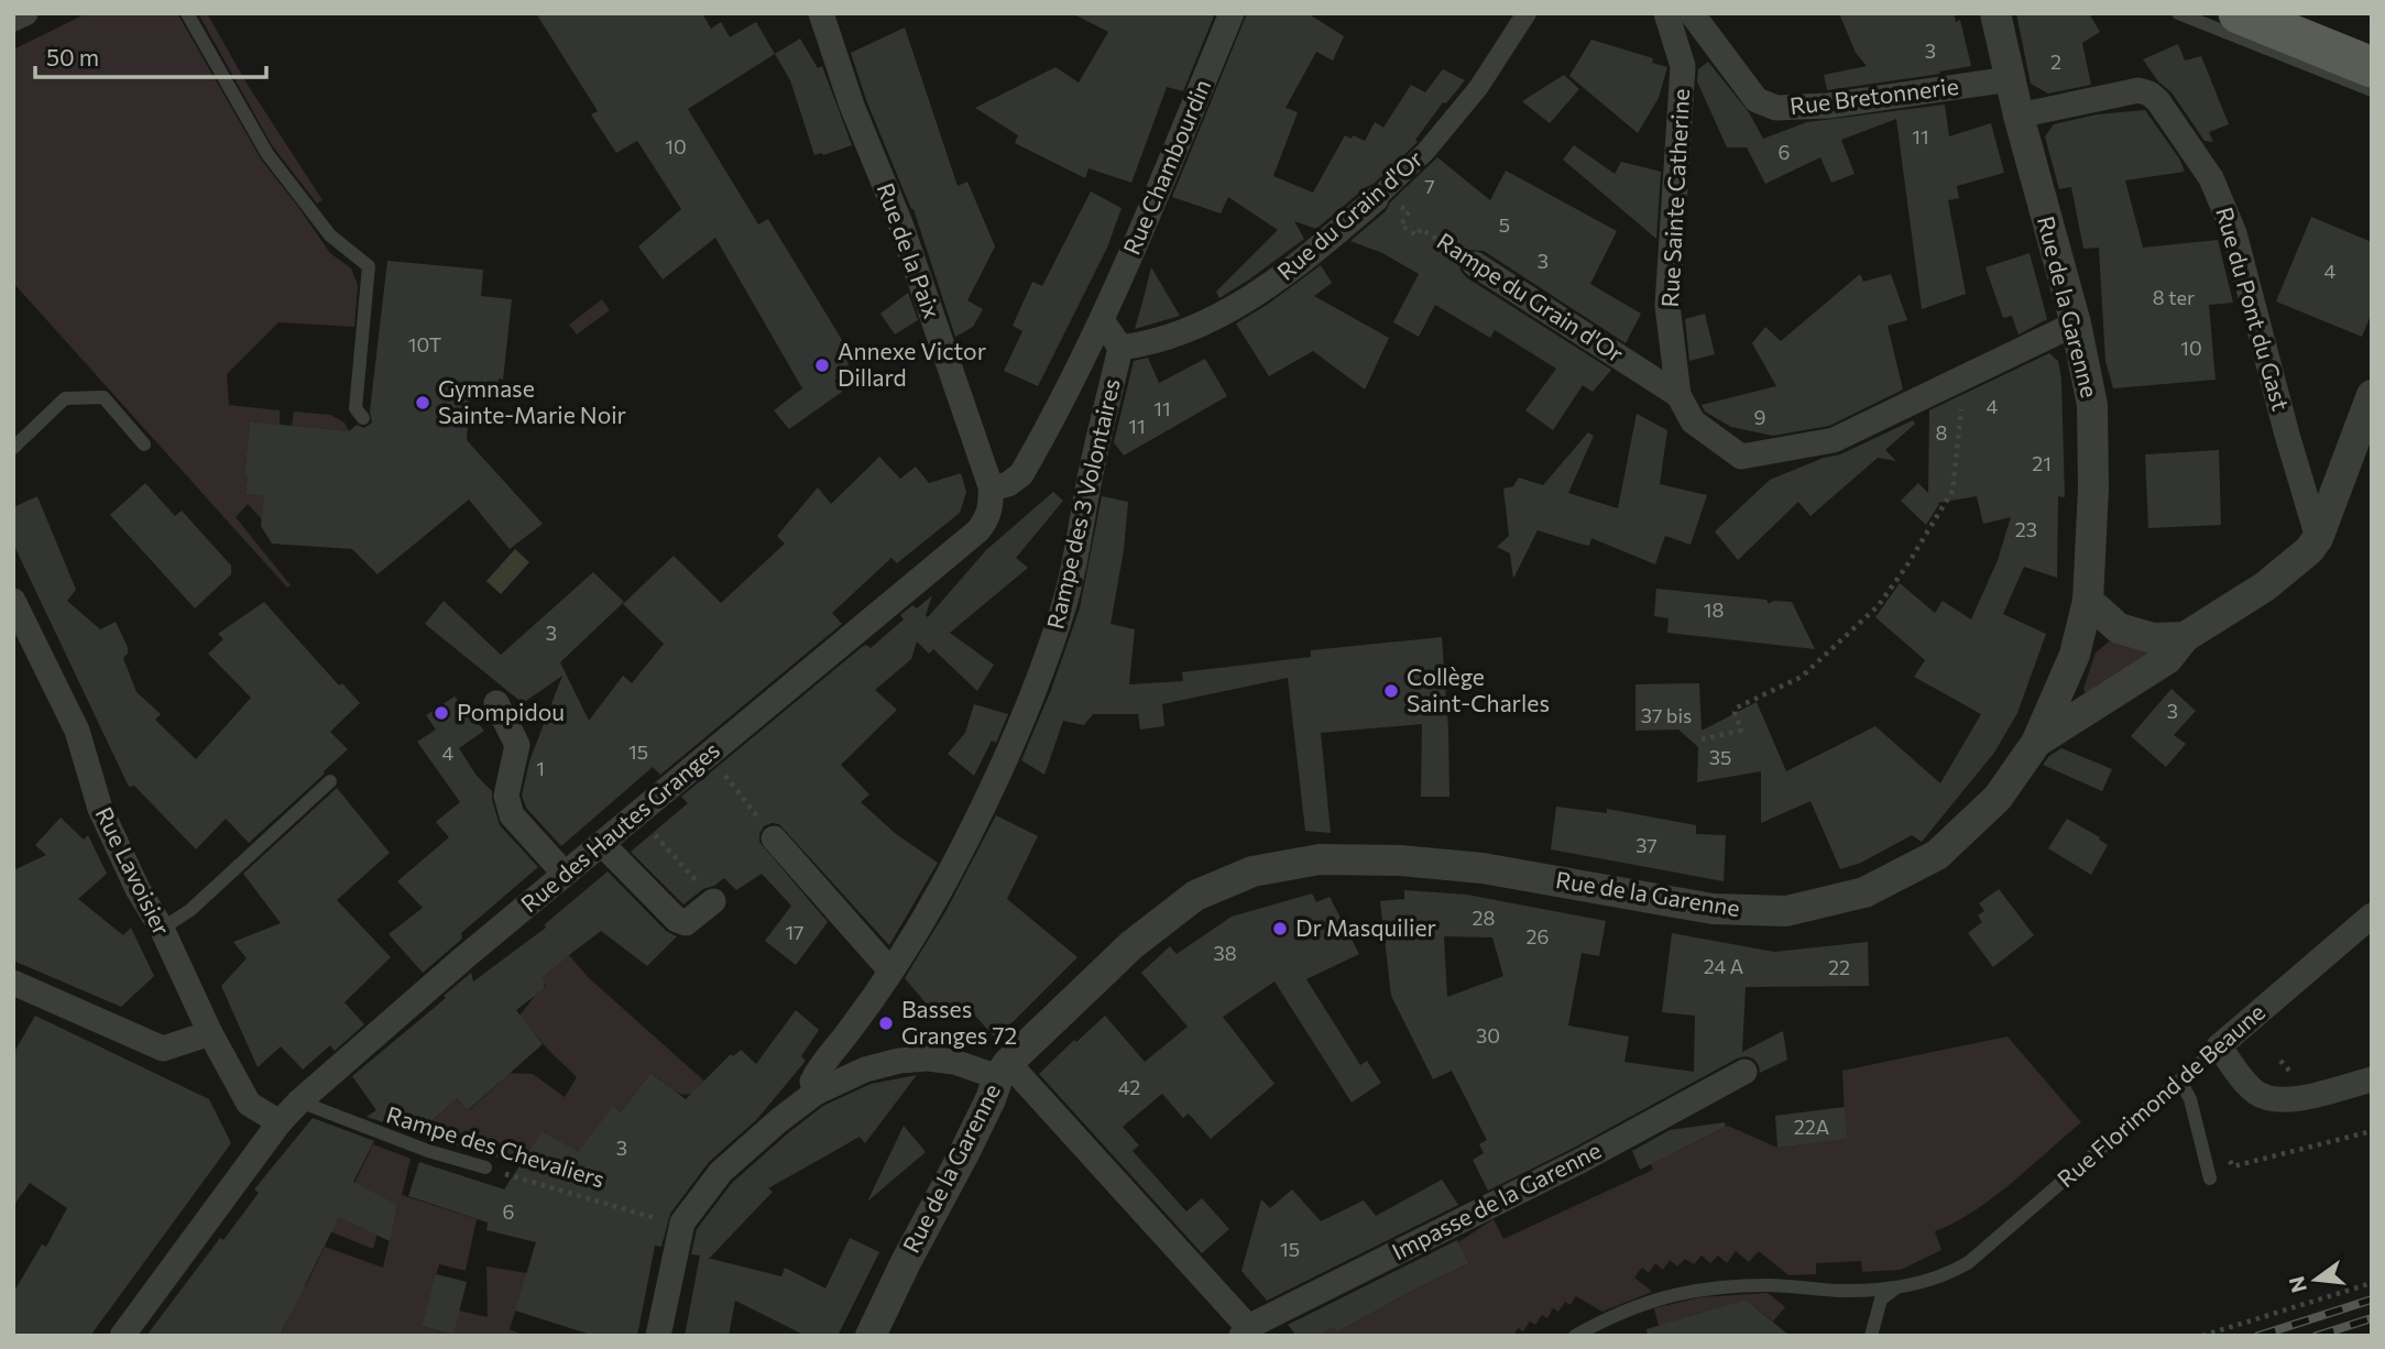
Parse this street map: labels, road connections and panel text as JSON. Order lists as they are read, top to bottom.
{
  "streets": {
    "street": [
      "Rue Bretonnerie",
      "Rue Chambourdin",
      "Rue Sainte Catherine",
      "Rue du Grain d'Or",
      "Rue de la Paix",
      "Rampe du Grain d'Or",
      "Rue de la Garenne",
      "Rue du Pont du Gast",
      "Rampe des 3 Volontaires",
      "Rue des Hautes Granges",
      "Rue Lavoisier",
      "Rue Florimond de Beaune",
      "Impasse de la Garenne"
    ],
    "lane": ["Rampe des Chevaliers"]
  },
  "crossings": [
    ["Rue Bretonnerie", "Rue de la Garenne"],
    ["Rue Chambourdin", "Rampe des 3 Volontaires"],
    ["Rue Sainte Catherine", "Rampe du Grain d'Or"],
    ["Rue Sainte Catherine", "Rue de la Garenne"],
    ["Rue du Grain d'Or", "Rampe du Grain d'Or"],
    ["Rue du Grain d'Or", "Rampe des 3 Volontaires"],
    ["Rue de la Paix", "Rue des Hautes Granges"],
    ["Rue de la Garenne", "Rue du Pont du Gast"],
    ["Rue de la Garenne", "Impasse de la Garenne"],
    ["Rue des Hautes Granges", "Rue Lavoisier"],
    ["Rue des Hautes Granges", "Rampe des Chevaliers"]
  ],
  "places": [
    "Annexe Victor Dillard",
    "Gymnase Sainte-Marie Noir",
    "Collège Saint-Charles",
    "Pompidou",
    "Dr Masquilier",
    "Basses Granges 72"
  ],
  "house_numbers": [
    "3",
    "2",
    "11",
    "10",
    "6",
    "7",
    "5",
    "3",
    "4",
    "8 ter",
    "10T",
    "10",
    "4",
    "11",
    "9",
    "11",
    "8",
    "21",
    "23",
    "18",
    "3",
    "3",
    "37 bis",
    "15",
    "4",
    "35",
    "1",
    "37",
    "28",
    "17",
    "26",
    "38",
    "24 A",
    "22",
    "30",
    "42",
    "22A",
    "3",
    "6",
    "15"
  ],
  "scale_bar": "50 m",
  "north": "left"
}
